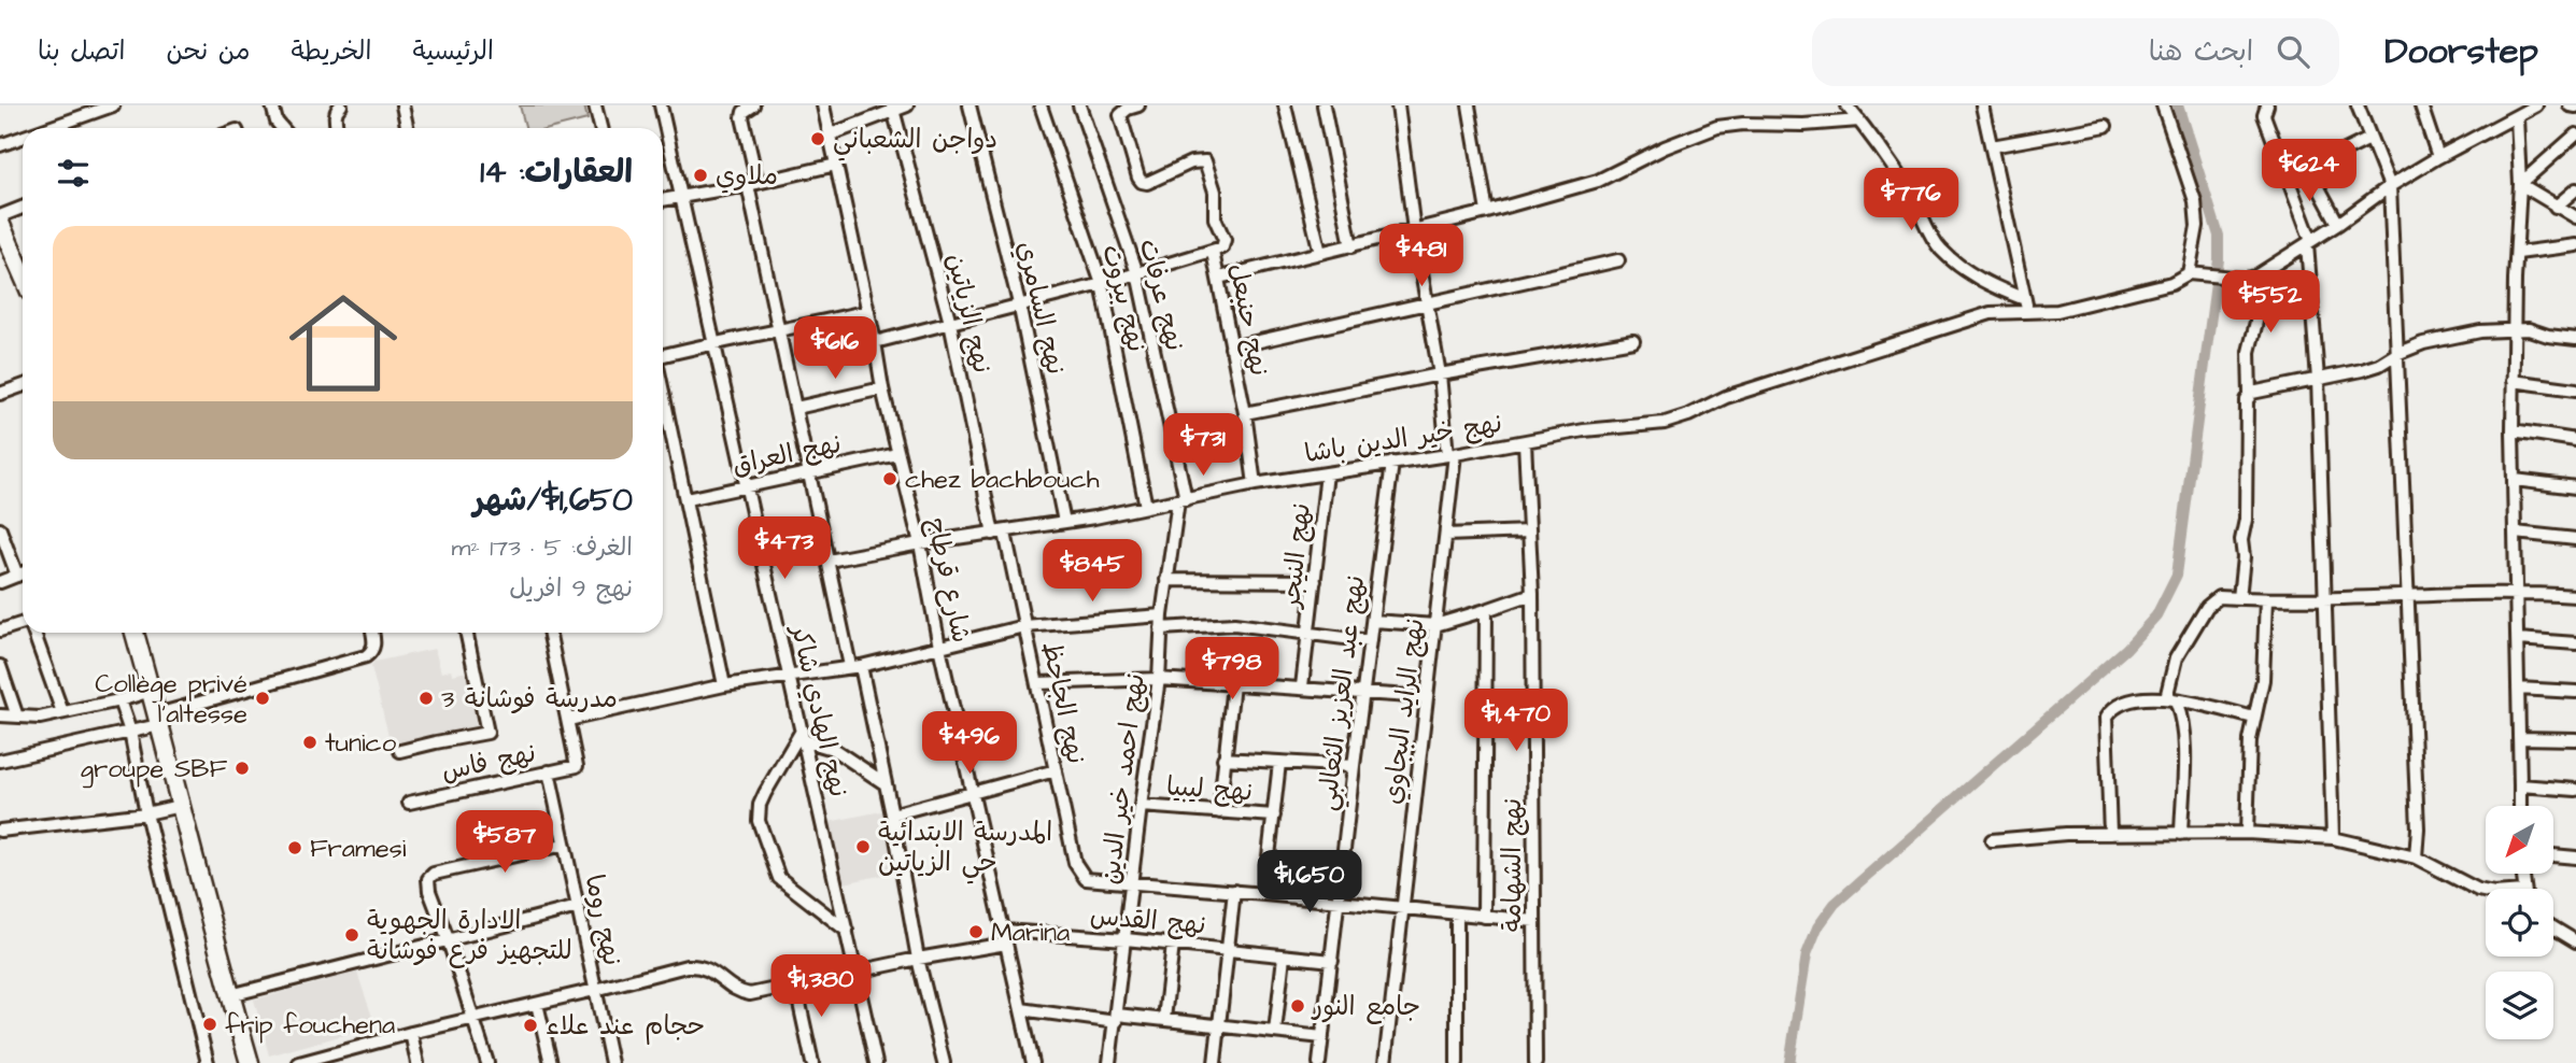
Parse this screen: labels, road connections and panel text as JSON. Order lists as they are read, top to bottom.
{
  "streets": {
    "street": [
      "نهج عرفات",
      "نهج بيروت",
      "نهج السامري",
      "نهج الزياتين",
      "نهج حنبعل",
      "نهج خير الدين باشا",
      "نهج العراق",
      "نهج النيجر",
      "شارع قرطاج",
      "نهج عبد العزيز الثعالبي",
      "نهج الجاحظ",
      "نهج الهادي شاكر",
      "نهج الرايد البجاوي",
      "نهج فاس",
      "نهج احمد خير الدين",
      "نهج ليبيا",
      "نهج الشهامة",
      "نهج روما",
      "نهج القدس"
    ]
  },
  "crossings": [
    ["نهج عرفات", "نهج خير الدين باشا"],
    ["نهج عرفات", "نهج احمد خير الدين"],
    ["نهج بيروت", "نهج خير الدين باشا"],
    ["نهج السامري", "نهج خير الدين باشا"],
    ["نهج الزياتين", "نهج خير الدين باشا"],
    ["نهج الزياتين", "نهج الجاحظ"],
    ["نهج حنبعل", "نهج خير الدين باشا"],
    ["نهج خير الدين باشا", "نهج النيجر"],
    ["نهج خير الدين باشا", "شارع قرطاج"],
    ["نهج خير الدين باشا", "نهج عبد العزيز الثعالبي"],
    ["نهج خير الدين باشا", "نهج الجاحظ"],
    ["نهج خير الدين باشا", "نهج الرايد البجاوي"],
    ["نهج خير الدين باشا", "نهج احمد خير الدين"],
    ["نهج خير الدين باشا", "نهج الشهامة"],
    ["نهج العراق", "شارع قرطاج"],
    ["نهج العراق", "نهج الهادي شاكر"],
    ["شارع قرطاج", "نهج القدس"],
    ["نهج عبد العزيز الثعالبي", "نهج القدس"],
    ["نهج الجاحظ", "نهج احمد خير الدين"],
    ["نهج الهادي شاكر", "نهج القدس"],
    ["نهج فاس", "نهج روما"],
    ["نهج احمد خير الدين", "نهج ليبيا"],
    ["نهج احمد خير الدين", "نهج القدس"],
    ["نهج روما", "نهج القدس"]
  ],
  "places": [
    "دواجن الشعباني",
    "ملاوي",
    "chez bachbouch",
    "Collège privé l'altesse",
    "مدرسة فوشانة 3",
    "tunico",
    "groupe SBF",
    "المدرسة الابتدائية حي الزياتين",
    "Framesi",
    "Marina",
    "الادارة الجهوية للتجهيز فرع فوشانة",
    "جامع النور",
    "frip fouchena",
    "حجام عند علاء"
  ],
  "north": "bottom left",
  "page": {
    "header": "Doorstep",
    "search": "ابحث هنا",
    "nav": [
      "الرئيسية",
      "الخريطة",
      "من نحن",
      "اتصل بنا"
    ],
    "heading": "العقارات: 14",
    "price": [
      "$624",
      "$776",
      "$481",
      "$552",
      "$616",
      "$731",
      "$473",
      "$845",
      "$798",
      "$1,470",
      "$496",
      "$587",
      "$1,650",
      "$1,380"
    ],
    "list": [
      {
        "name": "$1,650/شهر",
        "note": "الغرف: 5 · 173 m² · نهج 9 افريل"
      }
    ]
  }
}
